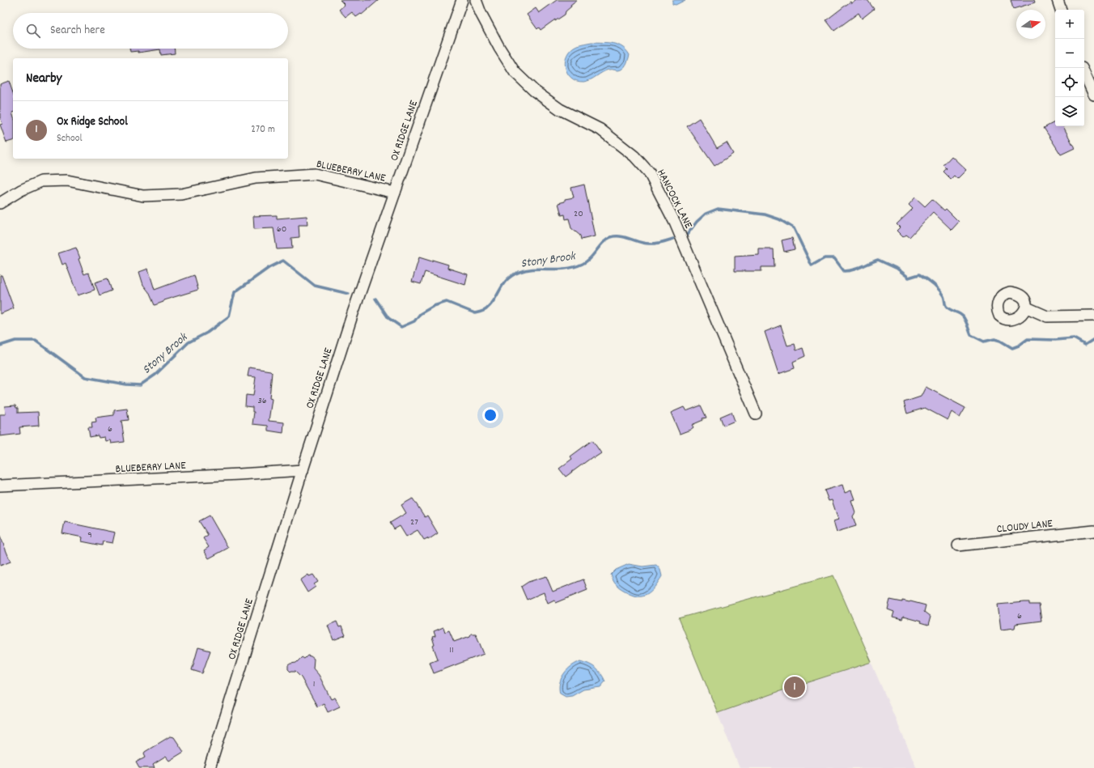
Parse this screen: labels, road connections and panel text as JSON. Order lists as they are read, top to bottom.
{
  "streets": {
    "street": [
      "OX RIDGE LANE",
      "BLUEBERRY LANE",
      "HANCOCK LANE",
      "CLOUDY LANE"
    ]
  },
  "crossings": [
    ["OX RIDGE LANE", "BLUEBERRY LANE"]
  ],
  "water": ["Stony Brook"],
  "house_numbers": [
    "20",
    "60",
    "36",
    "6",
    "27",
    "9",
    "6",
    "11",
    "1"
  ],
  "north": "right",
  "page": {
    "map_buttons": ["+", "−"],
    "search": "Search here",
    "heading": "Nearby",
    "list": [
      {
        "mark": "1",
        "name": "Ox Ridge School",
        "note": "School",
        "value": "270 m"
      }
    ],
    "pins": "1"
  }
}
